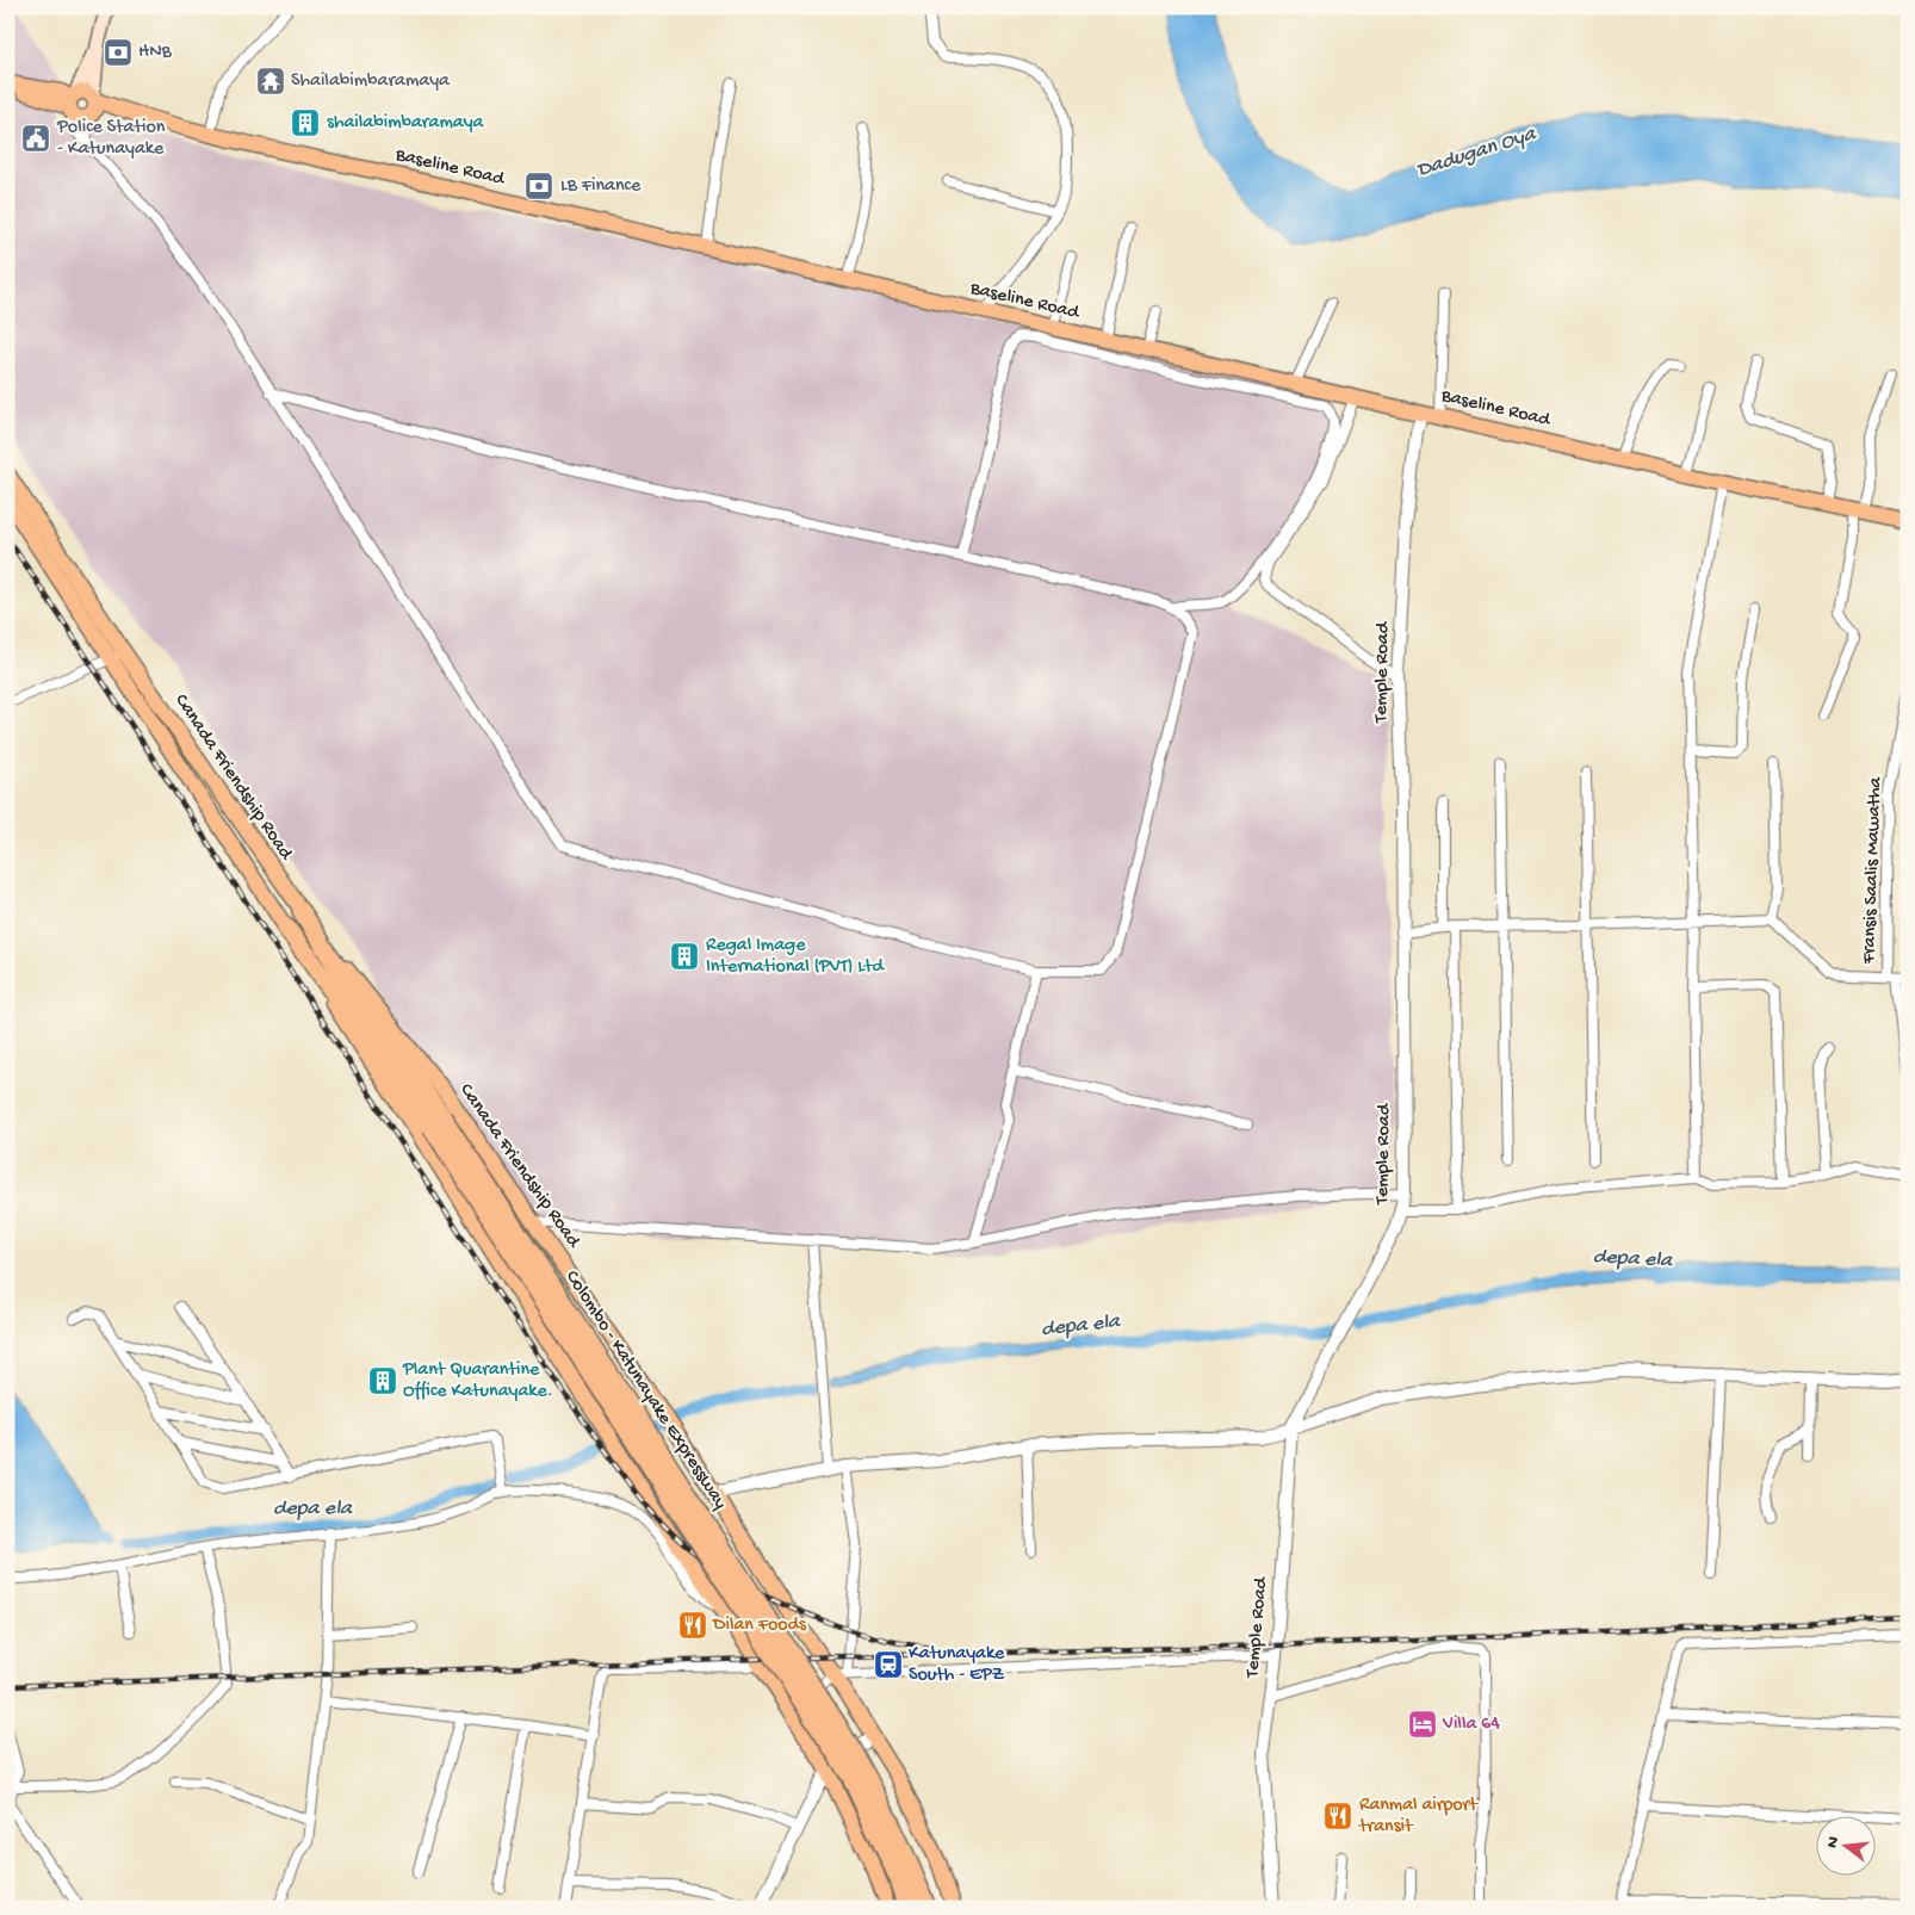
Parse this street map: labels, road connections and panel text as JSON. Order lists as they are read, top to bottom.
{
  "streets": {
    "highway": ["Colombo - Katunayake Expressway"],
    "main road": ["Baseline Road", "Canada Friendship Road"],
    "street": ["Temple Road", "Fransis Saalis Mawatha"]
  },
  "crossings": [
    ["Baseline Road", "Temple Road"],
    ["Canada Friendship Road", "Colombo - Katunayake Expressway"]
  ],
  "water": ["Dadugan Oya", "depa ela"],
  "places": {
    "bank": ["HNB", "LB Finance"],
    "temple": ["Shailabimbaramaya"],
    "building": ["shailabimbaramaya", "Regal Image International (PVT) Ltd", "Plant Quarantine Office Katunayake."],
    "public building": ["Police Station - Katunayake"],
    "restaurant": ["Dilan Foods", "Ranmal airport transit"],
    "station": ["Katunayake South - EPZ"],
    "hotel": ["Villa 64"]
  },
  "north": "left"
}
